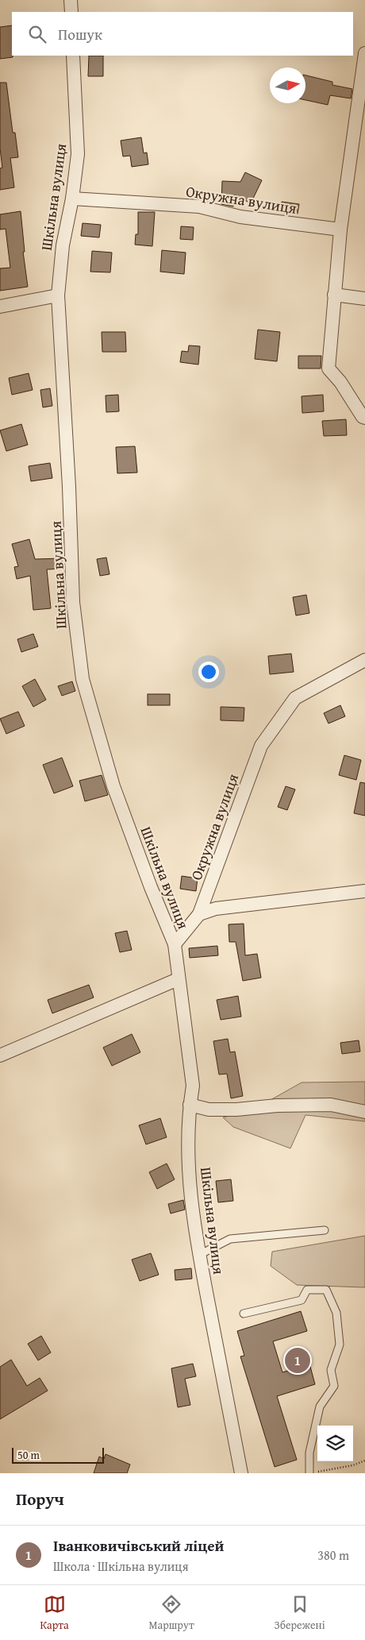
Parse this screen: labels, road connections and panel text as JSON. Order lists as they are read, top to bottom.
{
  "streets": {
    "street": ["Шкільна вулиця", "Окружна вулиця"]
  },
  "crossings": [
    ["Шкільна вулиця", "Окружна вулиця"]
  ],
  "scale_bar": "50 m",
  "north": "right",
  "page": {
    "search": "Пошук",
    "pins": "1",
    "scale": "50 m",
    "heading": "Поруч",
    "list": [
      {
        "mark": "1",
        "name": "Іванковичівський ліцей",
        "note": "Школа · Шкільна вулиця",
        "value": "380 m"
      }
    ],
    "nav": ["Карта", "Маршрут", "Збережені"]
  }
}
